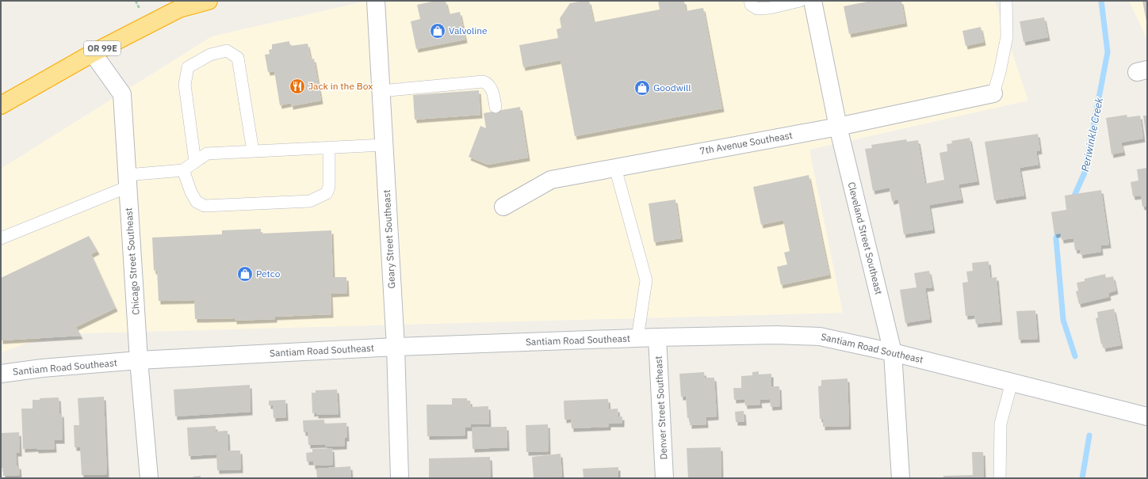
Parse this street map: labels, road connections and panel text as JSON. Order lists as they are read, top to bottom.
{
  "streets": {
    "highway": ["OR 99E"],
    "street": [
      "7th Avenue Southeast",
      "Cleveland Street Southeast",
      "Geary Street Southeast",
      "Chicago Street Southeast",
      "Santiam Road Southeast",
      "Denver Street Southeast"
    ]
  },
  "crossings": [
    ["OR 99E", "Chicago Street Southeast"],
    ["7th Avenue Southeast", "Cleveland Street Southeast"],
    ["Cleveland Street Southeast", "Santiam Road Southeast"],
    ["Geary Street Southeast", "Santiam Road Southeast"],
    ["Chicago Street Southeast", "Santiam Road Southeast"],
    ["Santiam Road Southeast", "Denver Street Southeast"]
  ],
  "water": ["Periwinkle Creek"],
  "places": {
    "shop": ["Valvoline", "Goodwill", "Petco"],
    "restaurant": ["Jack in the Box"]
  }
}
